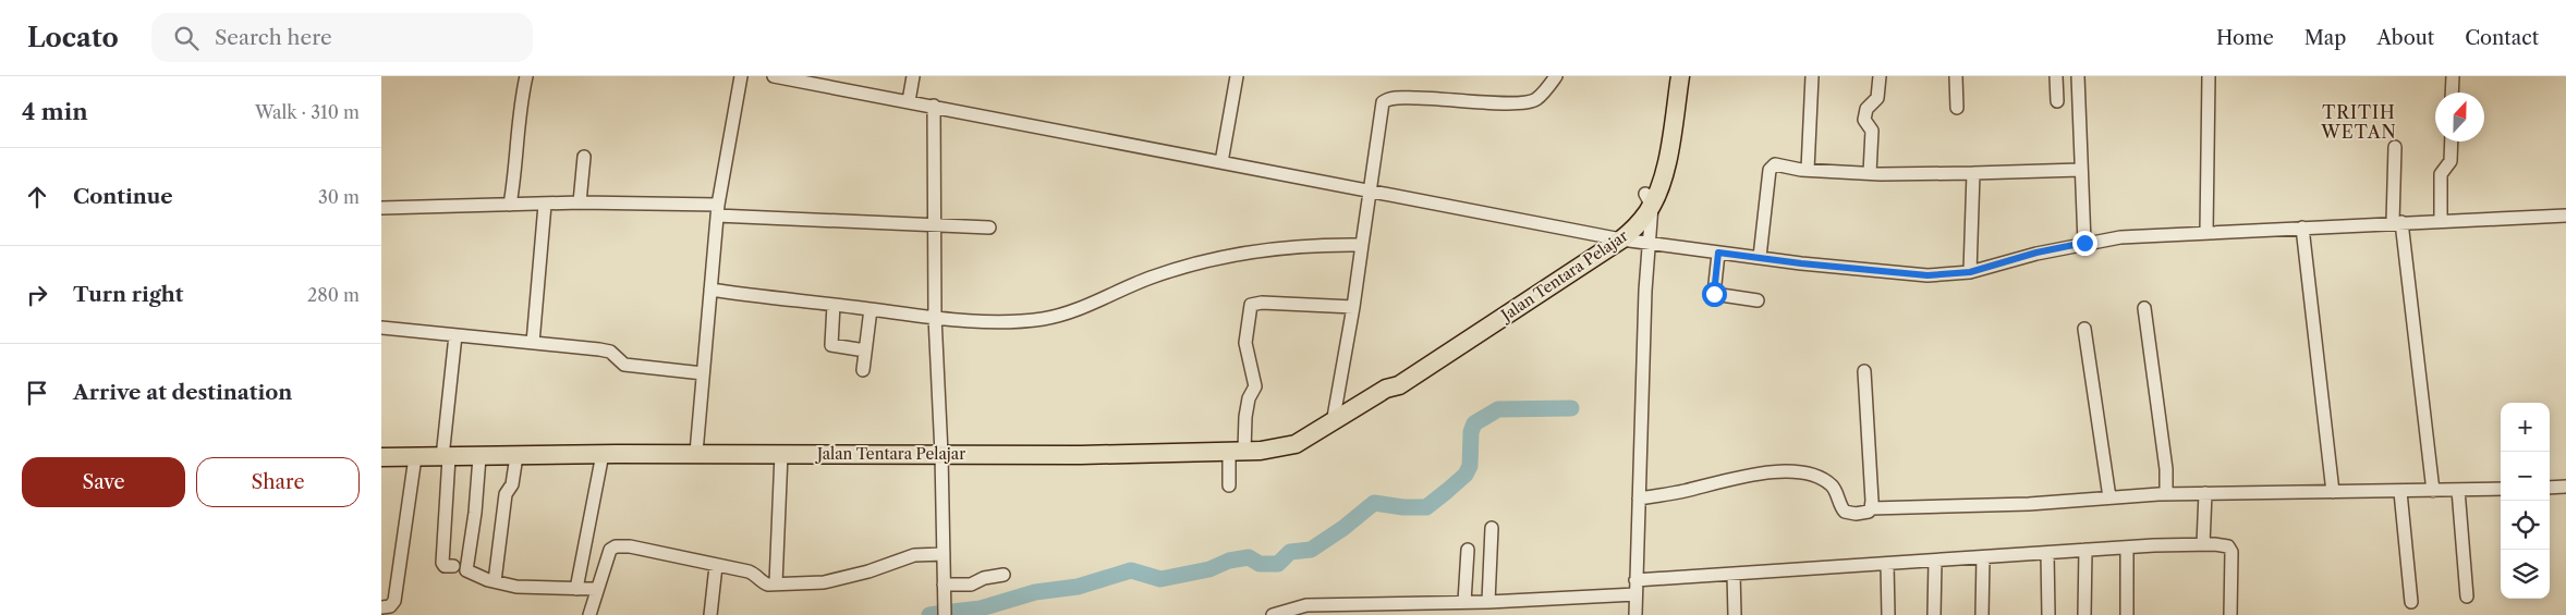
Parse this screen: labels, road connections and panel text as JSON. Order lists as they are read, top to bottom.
{
  "streets": {
    "highway": ["Jalan Tentara Pelajar"]
  },
  "districts": ["TRITIH WETAN"],
  "north": "top",
  "page": {
    "header": "Locato",
    "search": "Search here",
    "nav": [
      "Home",
      "Map",
      "About",
      "Contact"
    ],
    "heading": ["4 min", "Walk · 310 m"],
    "list": [
      ["Continue", "30 m"],
      ["Turn right", "280 m"],
      "Arrive at destination"
    ],
    "map_buttons": ["+", "−"],
    "buttons": ["Save", "Share"]
  }
}
